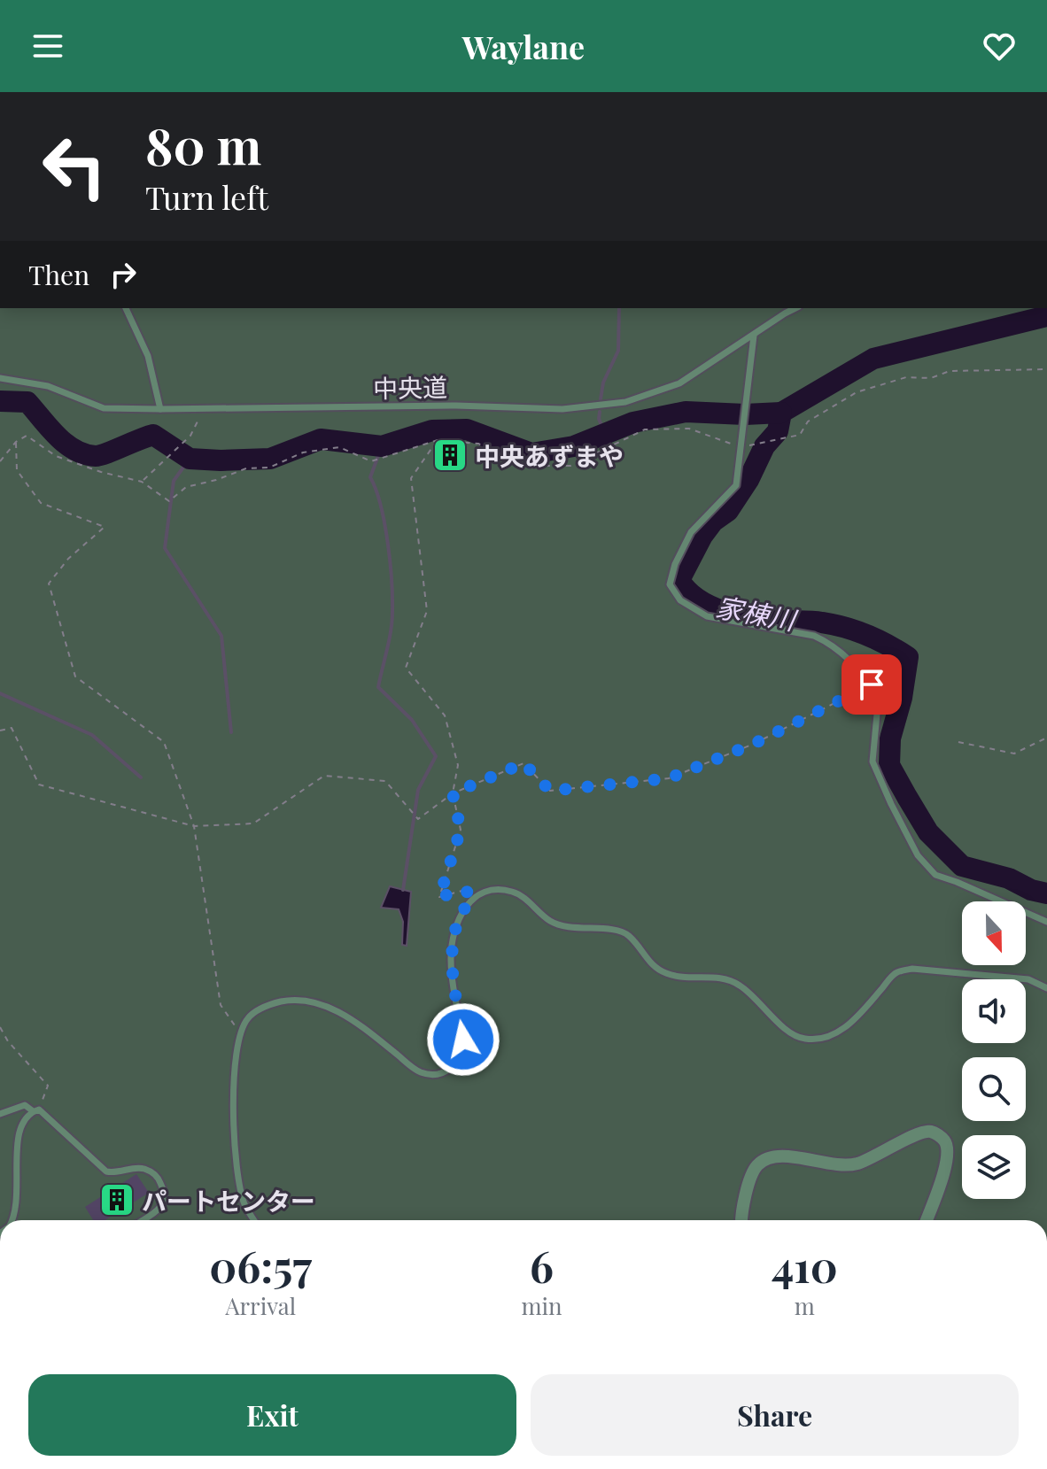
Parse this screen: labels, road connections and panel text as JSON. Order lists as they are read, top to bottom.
{
  "streets": {
    "lane": ["中央道"]
  },
  "water": ["家棟川"],
  "places": {
    "building": ["中央あずまや", "パートセンター"]
  },
  "north": "bottom",
  "page": {
    "header": "Waylane",
    "turn": ["80 m", "Turn left"],
    "then": "Then",
    "eta": [
      "06:57",
      "Arrival",
      "6",
      "min",
      "410",
      "m"
    ],
    "buttons": ["Exit", "Share"]
  }
}
